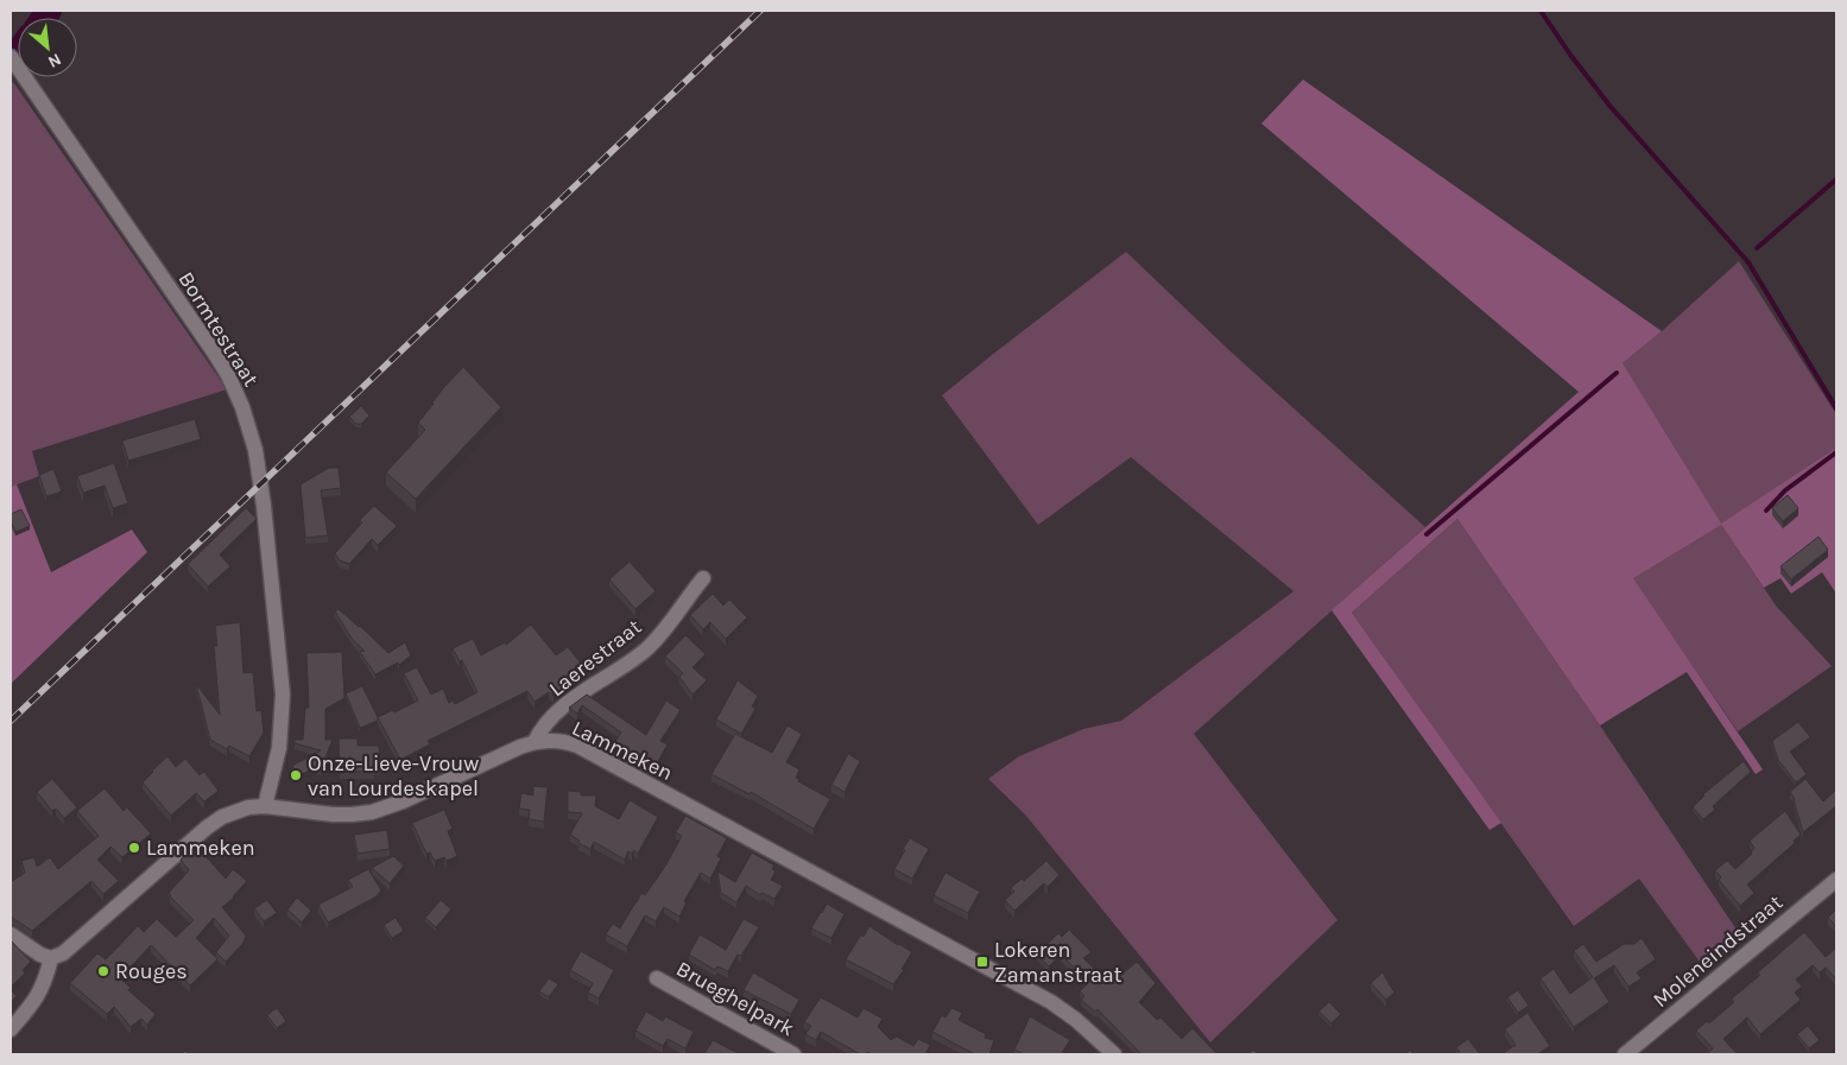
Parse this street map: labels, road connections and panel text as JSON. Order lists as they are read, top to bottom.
{
  "streets": {
    "street": [
      "Bormtestraat",
      "Laerestraat",
      "Lammeken",
      "Moleneindstraat",
      "Brueghelpark"
    ]
  },
  "crossings": [
    ["Bormtestraat", "Lammeken"],
    ["Laerestraat", "Lammeken"]
  ],
  "places": {
    "other": ["Onze-Lieve-Vrouw van Lourdeskapel", "Lammeken", "Rouges"],
    "transit": ["Lokeren Zamanstraat"]
  },
  "north": "bottom right"
}
